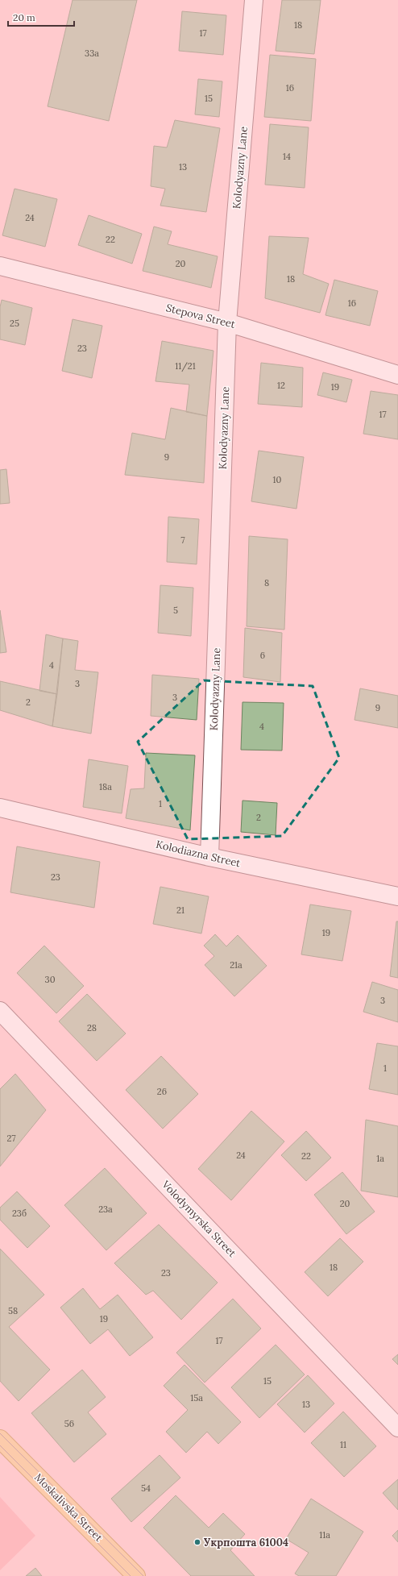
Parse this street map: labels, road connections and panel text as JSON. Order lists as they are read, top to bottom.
{
  "streets": {
    "main road": ["Moskalivska Street"],
    "street": [
      "Kolodyazny Lane",
      "Stepova Street",
      "Kolodiazna Street",
      "Volodymyrska Street"
    ]
  },
  "crossings": [
    ["Kolodyazny Lane", "Stepova Street"],
    ["Kolodyazny Lane", "Kolodiazna Street"]
  ],
  "places": ["Укрпошта 61004"],
  "house_numbers": [
    "18",
    "17",
    "33а",
    "16",
    "15",
    "14",
    "13",
    "24",
    "22",
    "20",
    "18",
    "16",
    "25",
    "23",
    "11/21",
    "12",
    "19",
    "17",
    "9",
    "10",
    "7",
    "8",
    "5",
    "6",
    "4",
    "3",
    "3",
    "2",
    "9",
    "4",
    "18а",
    "1",
    "2",
    "23",
    "21",
    "19",
    "21а",
    "30",
    "3",
    "28",
    "1",
    "26",
    "27",
    "24",
    "22",
    "1а",
    "20",
    "23а",
    "23б",
    "18",
    "23",
    "58",
    "19",
    "17",
    "15",
    "15а",
    "13",
    "56",
    "11",
    "54",
    "11а"
  ],
  "scale_bar": "20 m"
}
